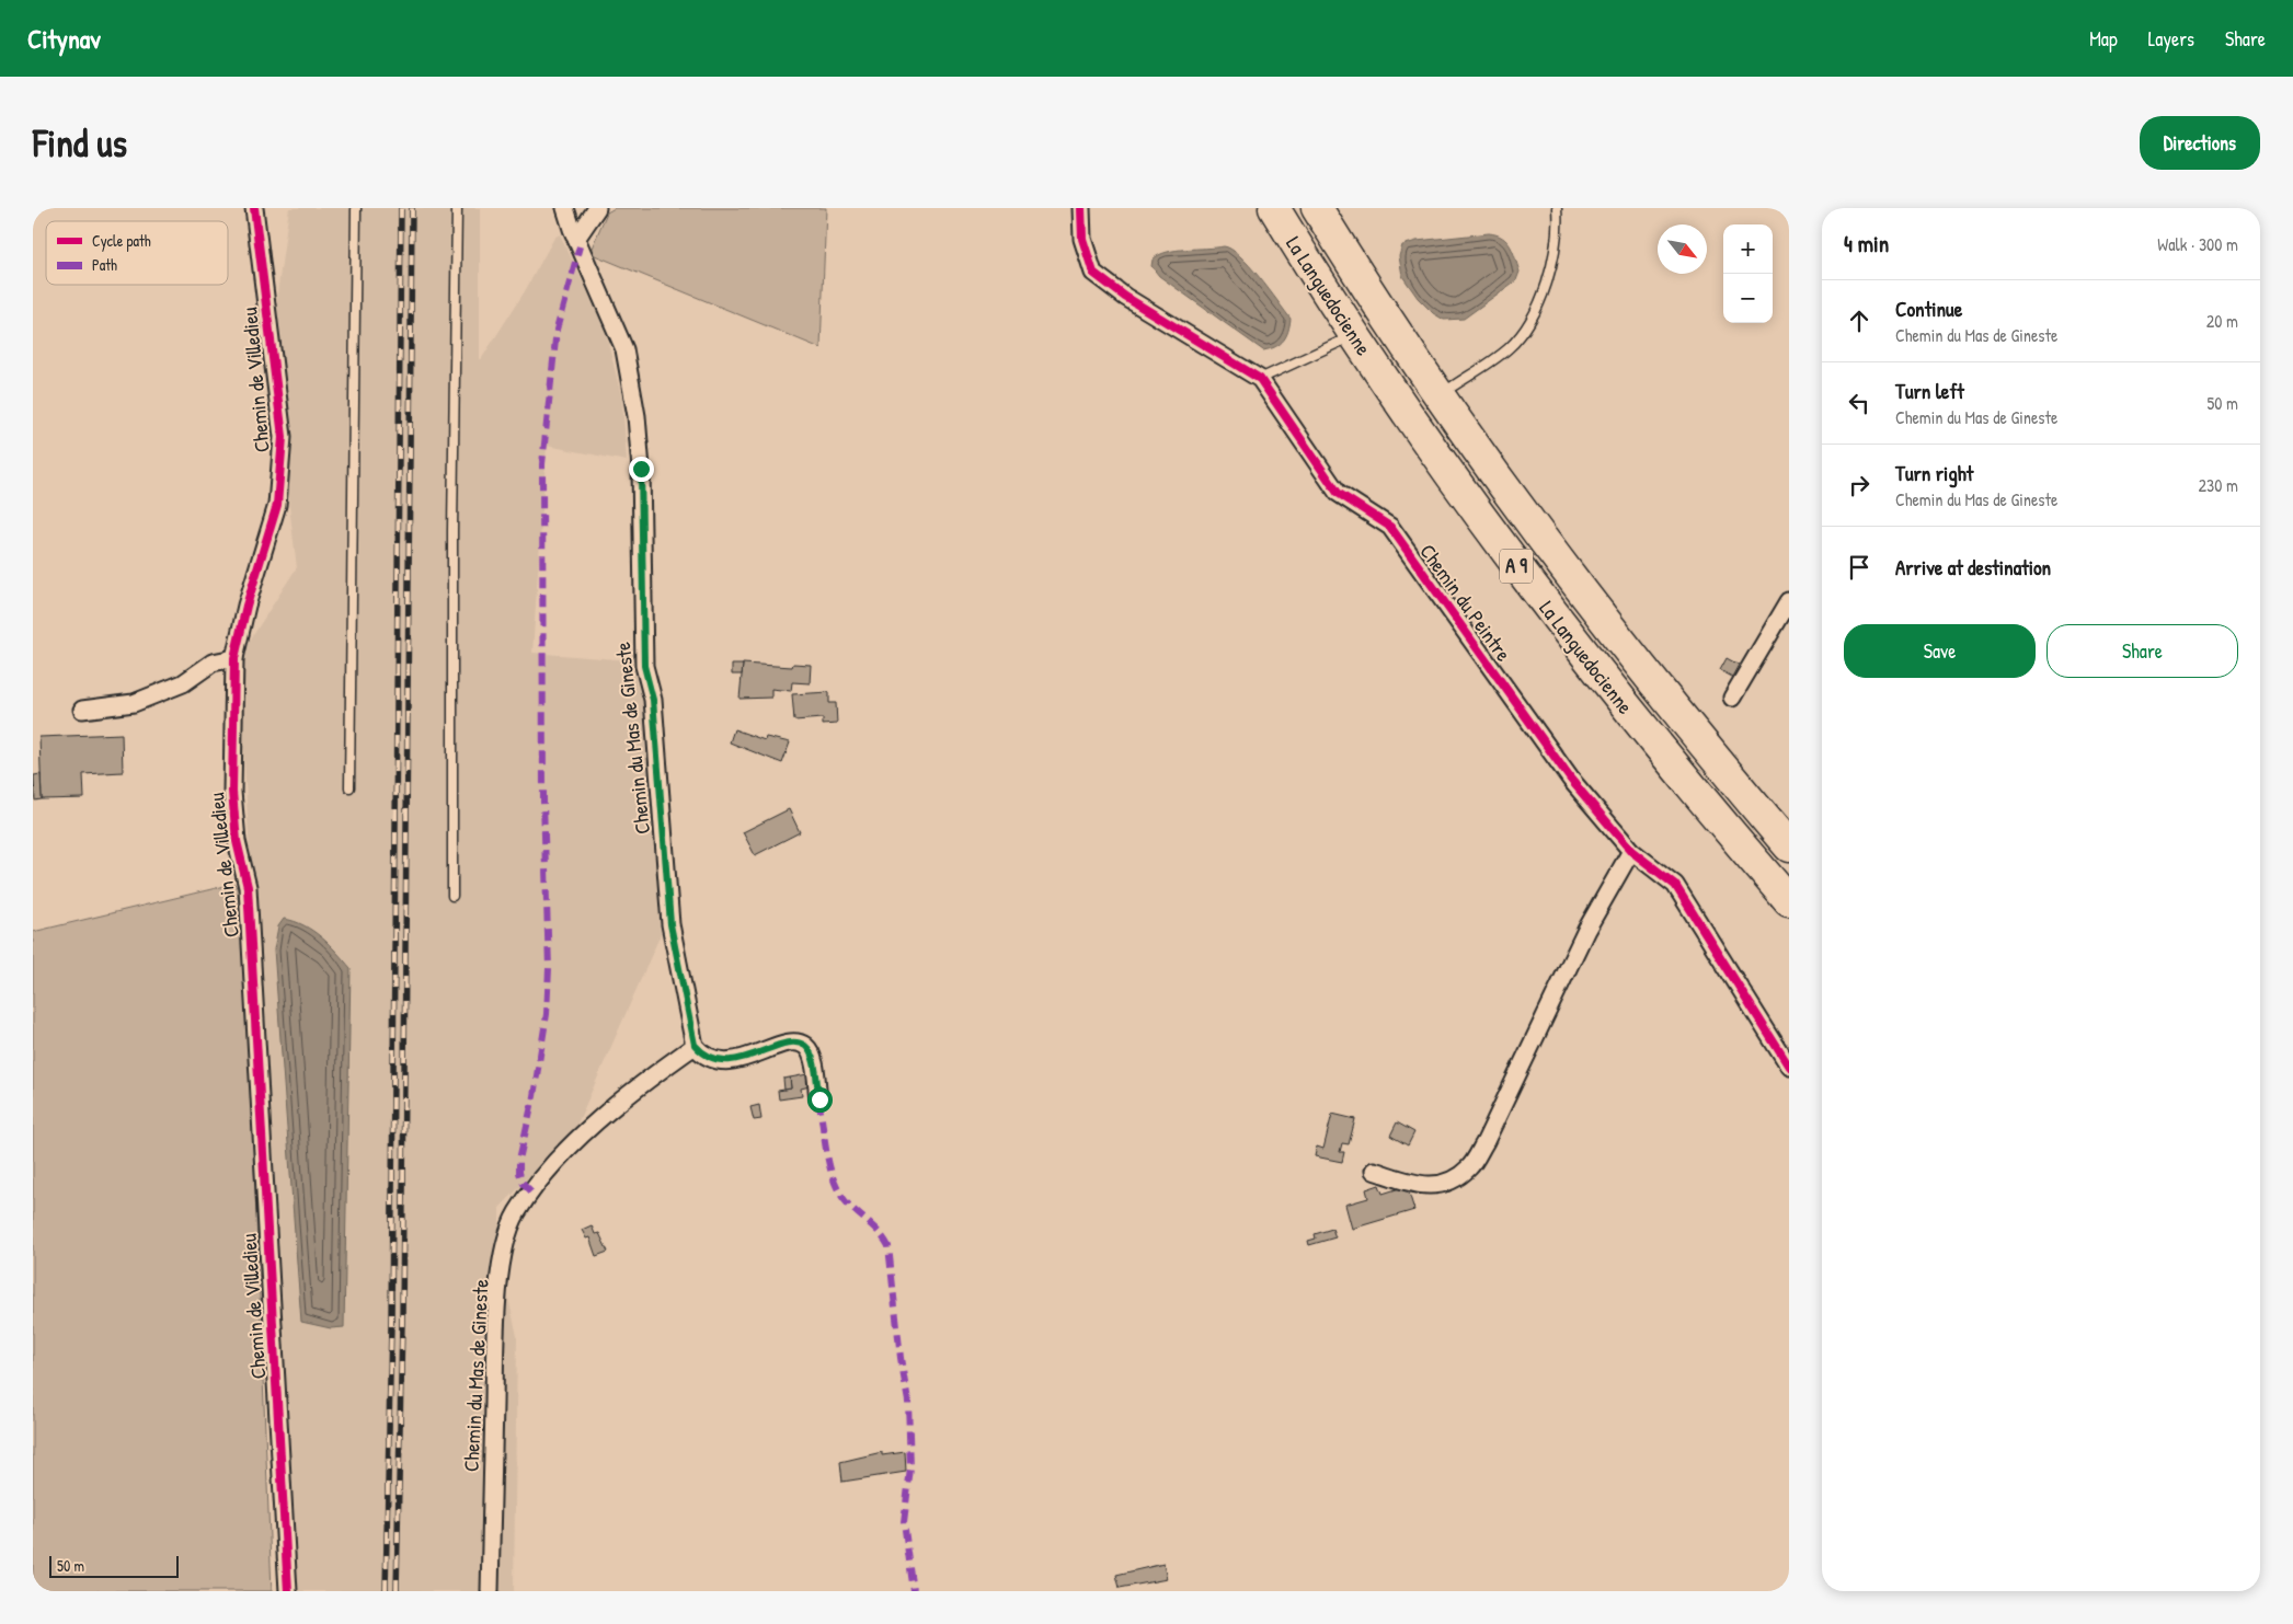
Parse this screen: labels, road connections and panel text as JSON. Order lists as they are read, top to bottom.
{
  "streets": {
    "highway": ["La Languedocienne", "A 9"],
    "street": ["Chemin de Villedieu", "Chemin du Peintre", "Chemin du Mas de Gineste"]
  },
  "legend": ["Cycle path", "Path"],
  "scale_bar": "50 m",
  "north": "bottom right",
  "page": {
    "header": "Citynav",
    "nav": ["Map", "Layers", "Share"],
    "buttons": [
      "Directions",
      ["Save", "Share"]
    ],
    "title": "Find us",
    "heading": ["4 min", "Walk · 300 m"],
    "map_buttons": ["+", "−"],
    "list": [
      ["Continue", "Chemin du Mas de Gineste", "20 m"],
      ["Turn left", "Chemin du Mas de Gineste", "50 m"],
      ["Turn right", "Chemin du Mas de Gineste", "230 m"],
      "Arrive at destination"
    ],
    "scale": "50 m"
  }
}
